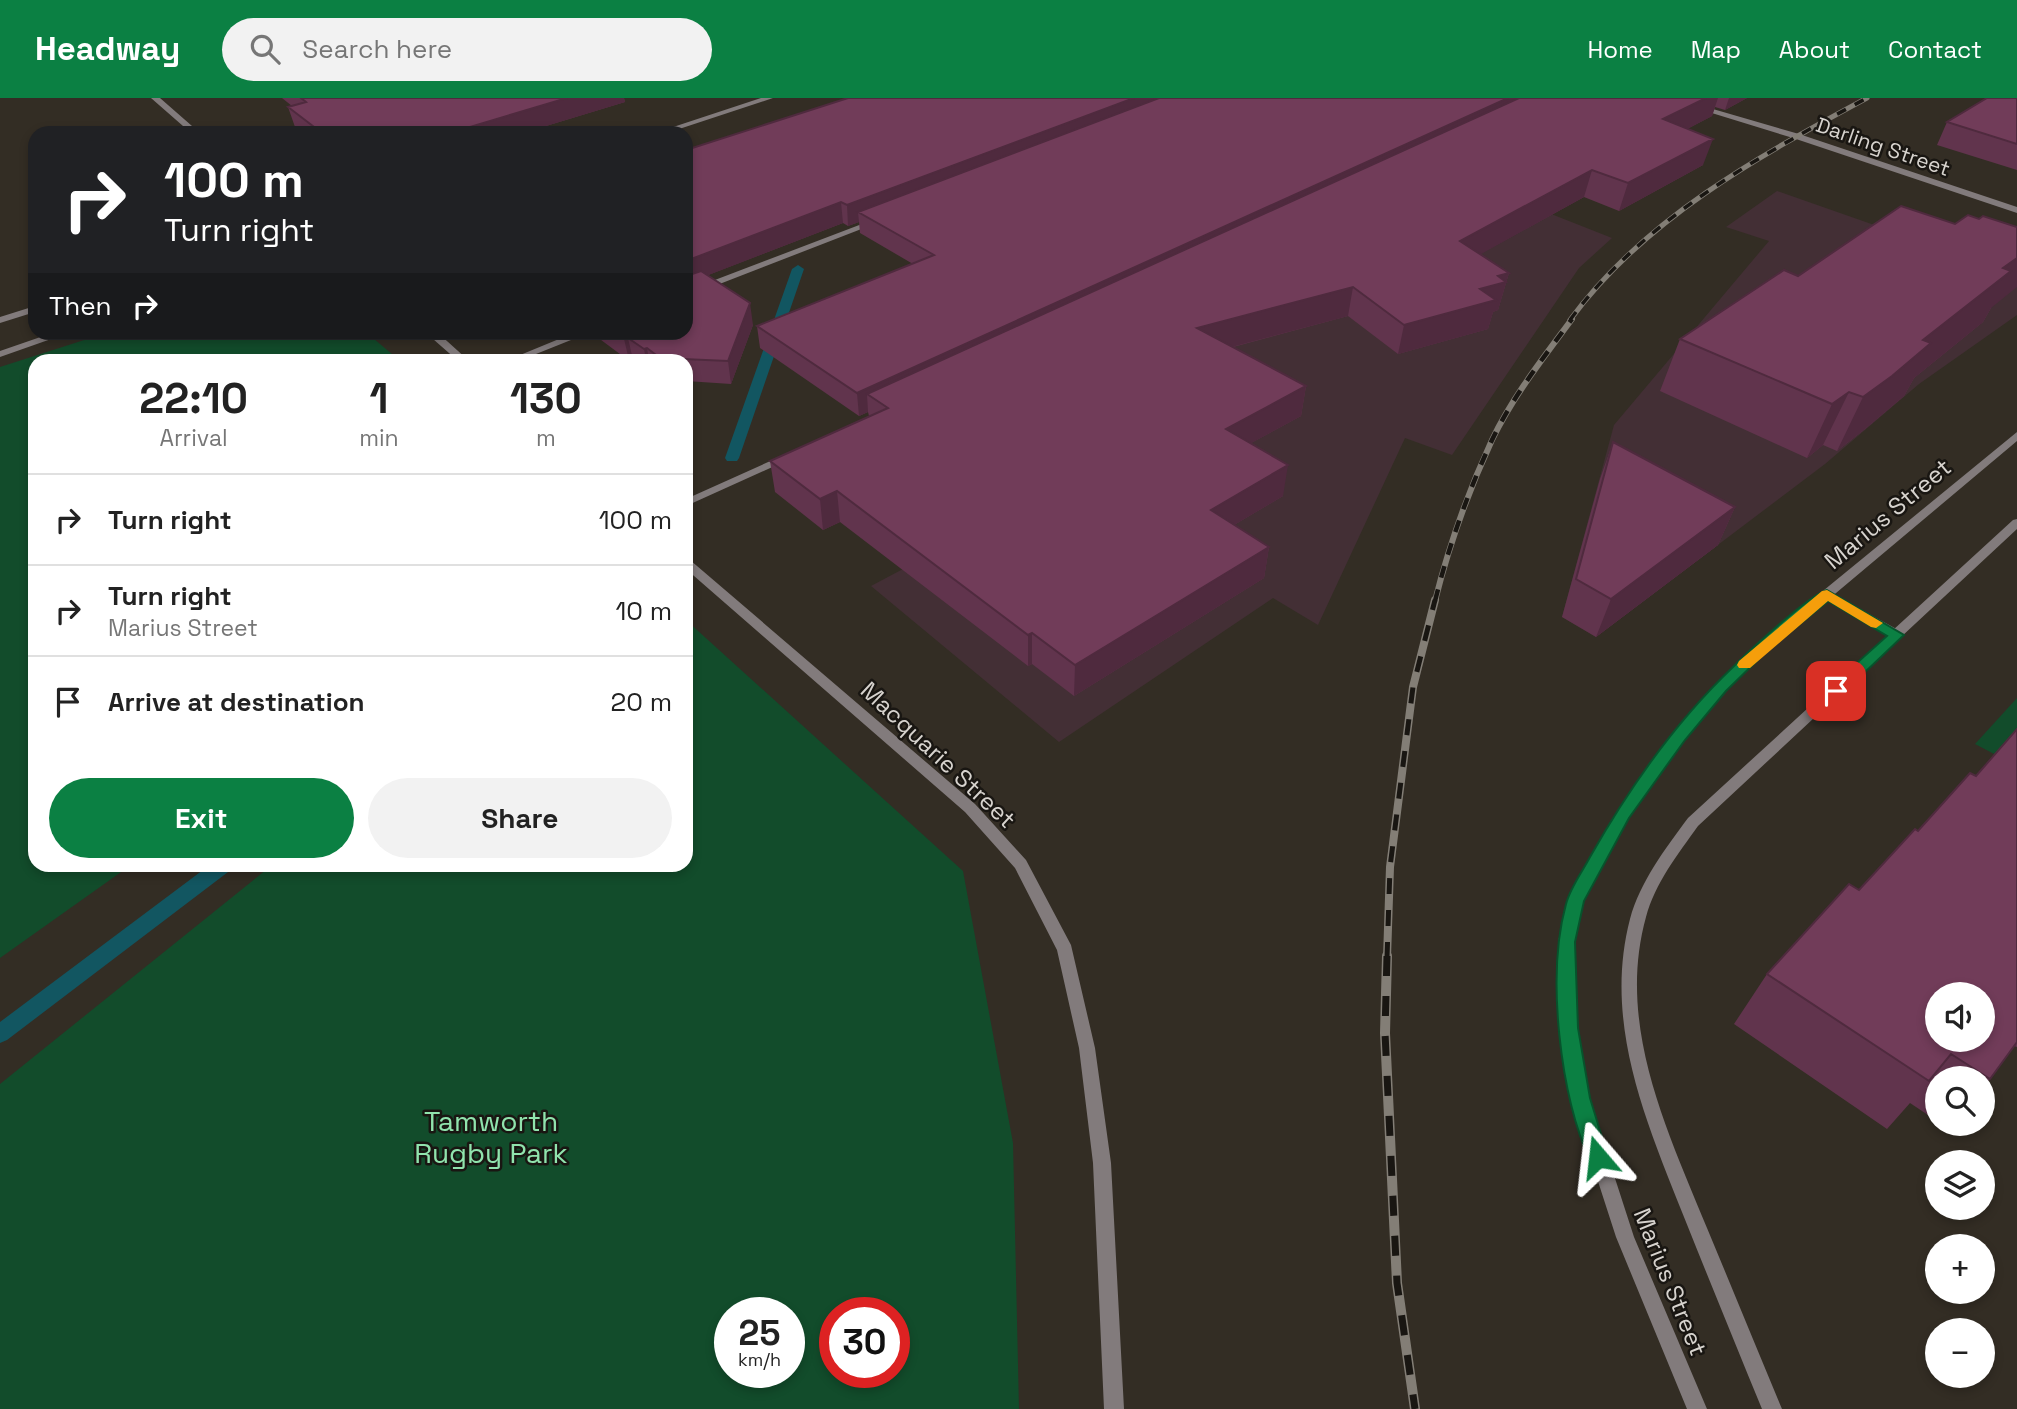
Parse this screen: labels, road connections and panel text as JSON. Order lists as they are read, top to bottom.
{
  "streets": {
    "street": ["Darling Street", "Marius Street", "Macquarie Street"]
  },
  "parks": ["Tamworth Rugby Park"],
  "page": {
    "header": "Headway",
    "search": "Search here",
    "nav": [
      "Home",
      "Map",
      "About",
      "Contact"
    ],
    "turn": ["100 m", "Turn right"],
    "then": "Then",
    "eta": [
      "22:10",
      "Arrival",
      "1",
      "min",
      "130",
      "m"
    ],
    "list": [
      {
        "name": "Turn right",
        "value": "100 m"
      },
      {
        "name": "Turn right",
        "note": "Marius Street",
        "value": "10 m"
      },
      {
        "name": "Arrive at destination",
        "value": "20 m"
      }
    ],
    "buttons": ["Exit", "Share"],
    "map_buttons": ["+", "−"],
    "speed": "25 km/h",
    "limit": "30"
  }
}
